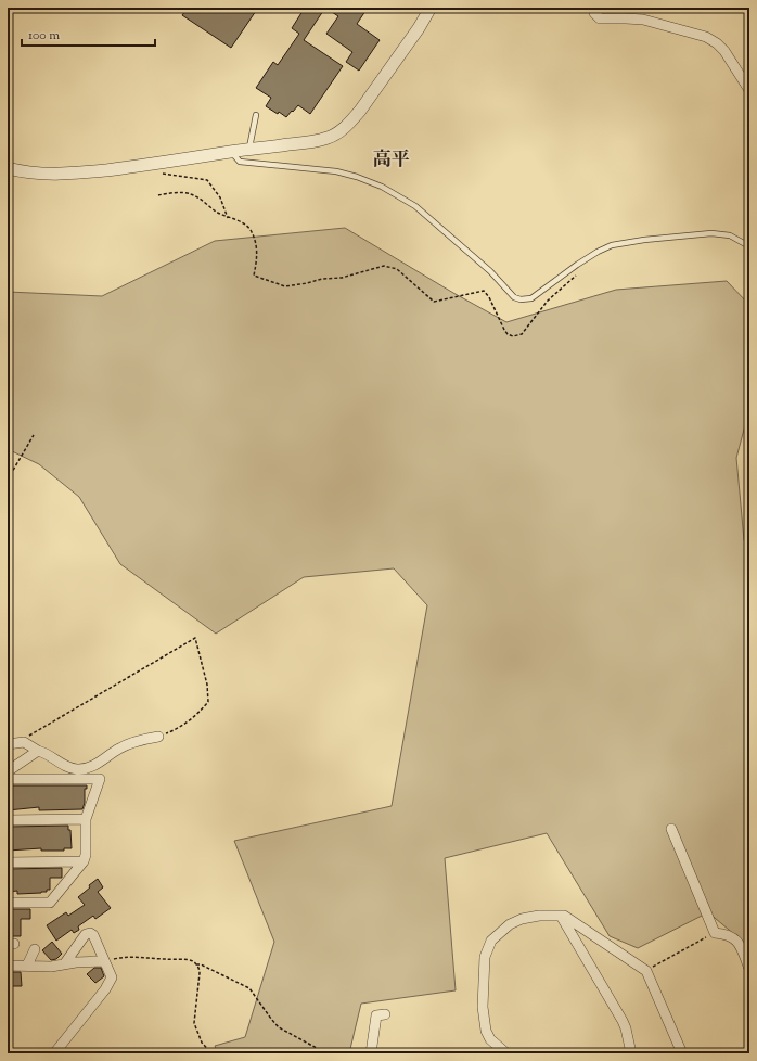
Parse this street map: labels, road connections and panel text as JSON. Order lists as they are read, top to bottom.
{
  "districts": ["高平"],
  "scale_bar": "100 m"
}
